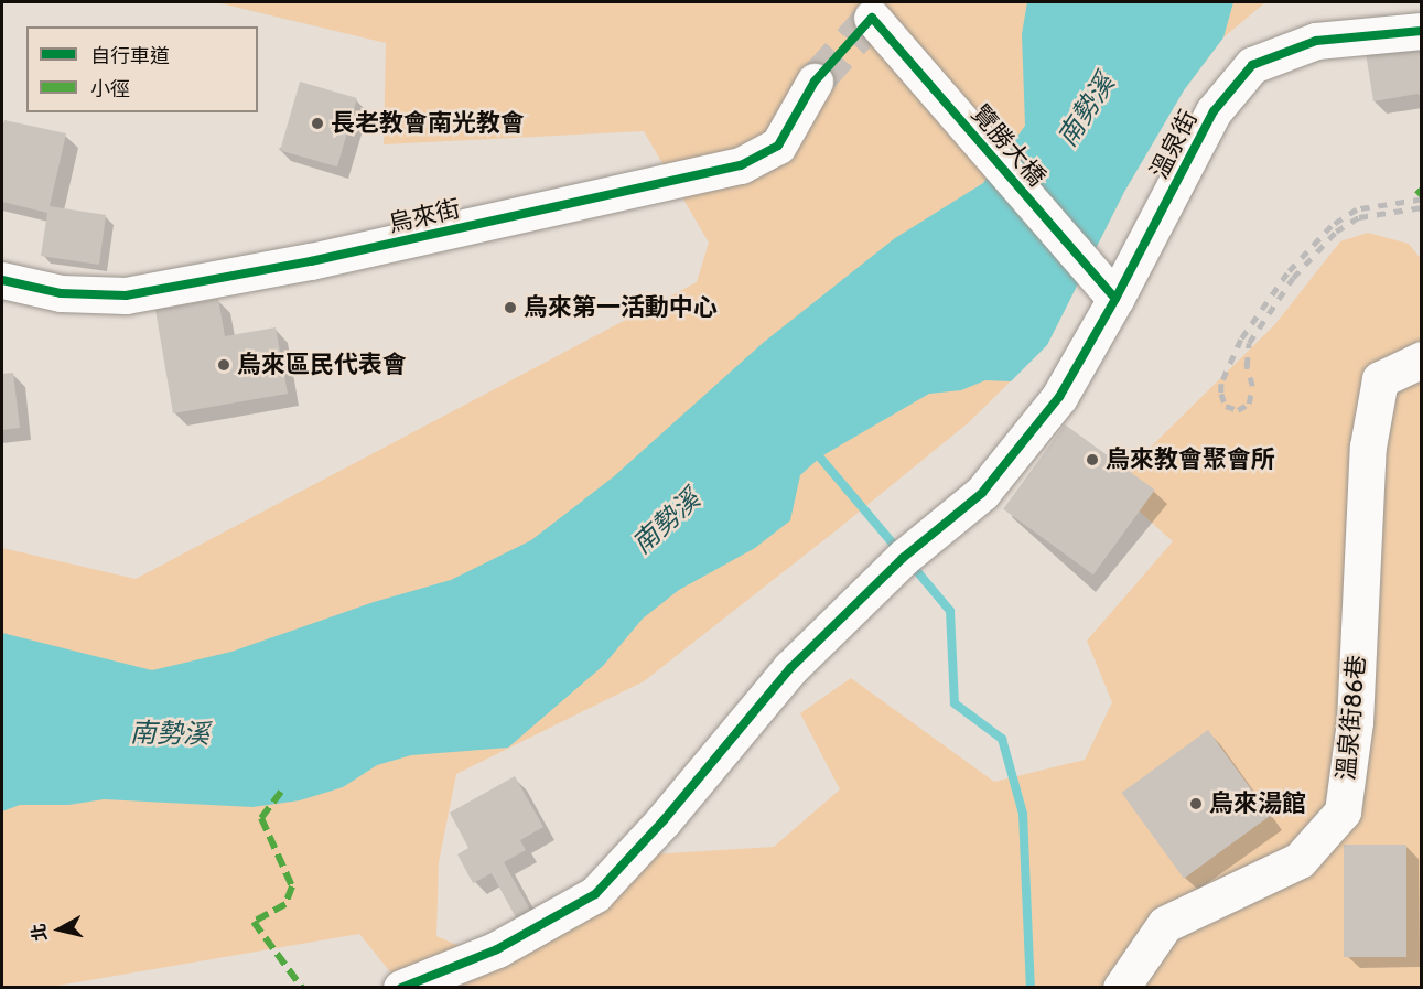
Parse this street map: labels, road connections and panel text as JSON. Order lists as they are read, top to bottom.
{
  "streets": {
    "street": [
      "溫泉街",
      "覽勝大橋",
      "烏來街",
      "溫泉街86巷"
    ]
  },
  "crossings": [
    ["溫泉街", "覽勝大橋"]
  ],
  "water": ["南勢溪"],
  "places": [
    "長老教會南光教會",
    "烏來第一活動中心",
    "烏來區民代表會",
    "烏來教會聚會所",
    "烏來湯館"
  ],
  "legend": ["自行車道", "小徑"],
  "north": "left"
}
